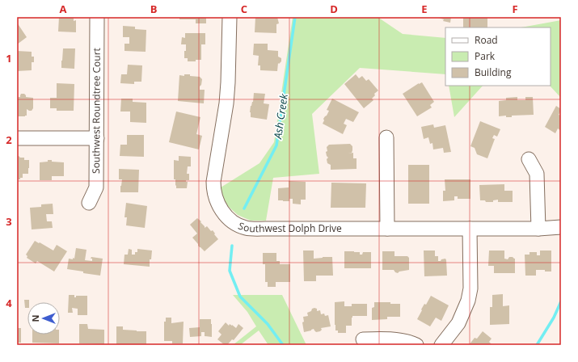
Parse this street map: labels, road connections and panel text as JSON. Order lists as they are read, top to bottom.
{
  "streets": {
    "street": ["Southwest Roundtree Court", "Southwest Dolph Drive"]
  },
  "water": ["Ash Creek"],
  "legend": ["Road", "Park", "Building"],
  "north": "left",
  "grid": {
    "columns": [
      "A",
      "B",
      "C",
      "D",
      "E",
      "F"
    ],
    "rows": [
      "1",
      "2",
      "3",
      "4"
    ]
  }
}
